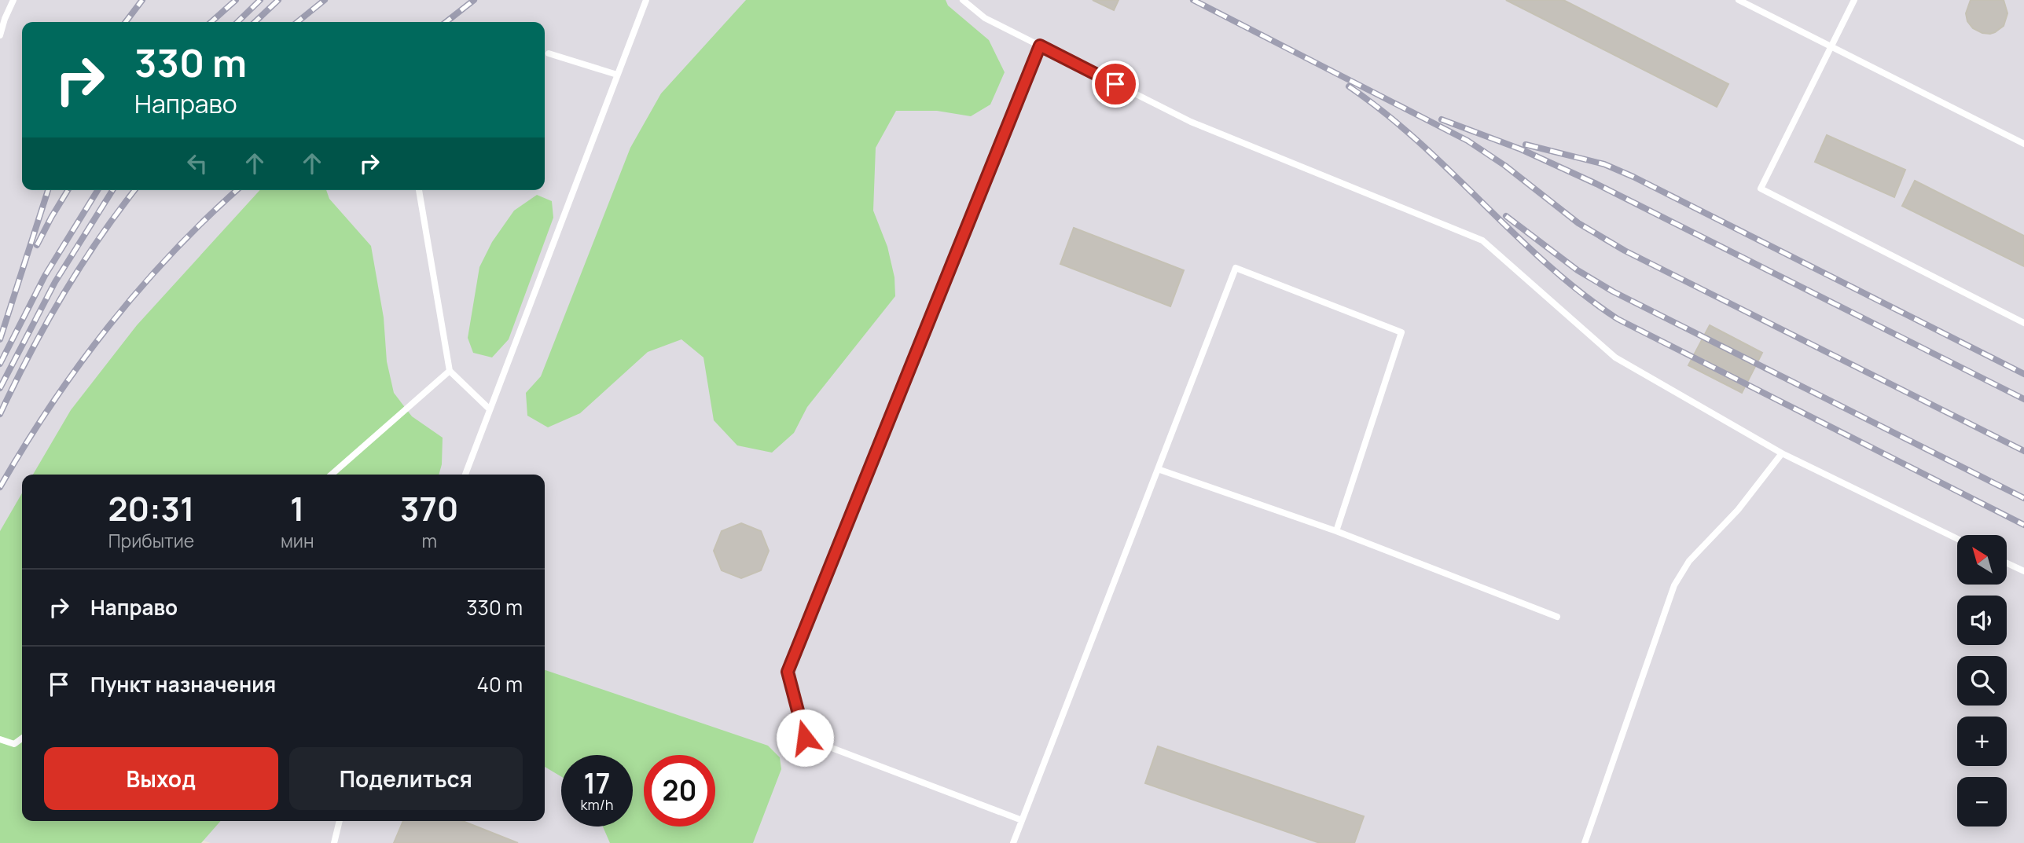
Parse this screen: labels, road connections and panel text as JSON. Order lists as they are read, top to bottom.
{
  "north": "top left",
  "page": {
    "turn": ["330 m", "Направо"],
    "eta": [
      "20:31",
      "Прибытие",
      "1",
      "мин",
      "370",
      "m"
    ],
    "map_buttons": ["+", "−"],
    "list": [
      {
        "name": "Направо",
        "value": "330 m"
      },
      {
        "name": "Пункт назначения",
        "value": "40 m"
      }
    ],
    "buttons": ["Выход", "Поделиться"],
    "speed": "17 km/h",
    "limit": "20"
  }
}
